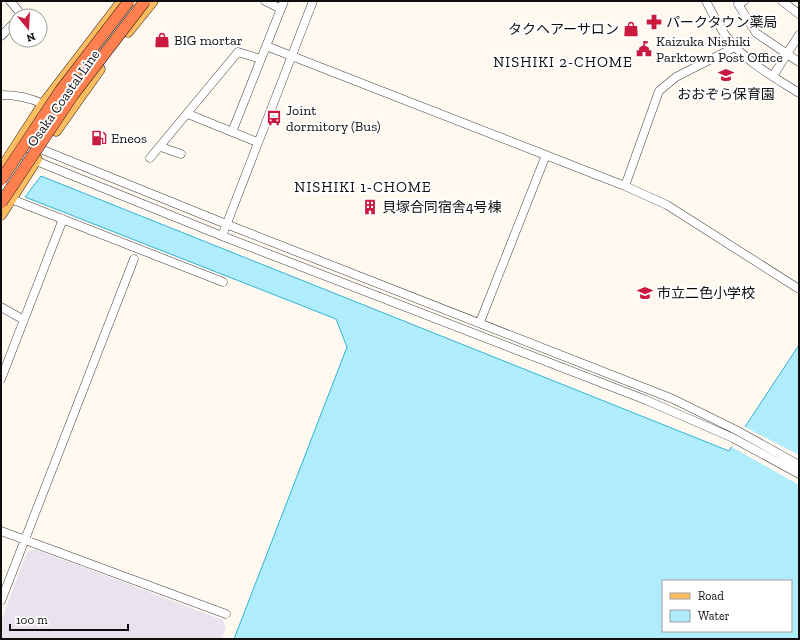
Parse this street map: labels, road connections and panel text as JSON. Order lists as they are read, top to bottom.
{
  "streets": {
    "main road": ["Osaka Coastal Line"]
  },
  "districts": ["NISHIKI 2-CHOME", "NISHIKI 1-CHOME"],
  "places": {
    "pharmacy": ["パークタウン薬局"],
    "shop": ["タクヘアーサロン", "BIG mortar"],
    "public building": ["Kaizuka Nishiki Parktown Post Office"],
    "school or university": ["おおぞら保育園", "市立二色小学校"],
    "bus stop": ["Joint dormitory (Bus)"],
    "fuel station": ["Eneos"],
    "building": ["貝塚合同宿舎4号棟"]
  },
  "legend": ["Road", "Water"],
  "scale_bar": "100 m",
  "north": "bottom"
}
